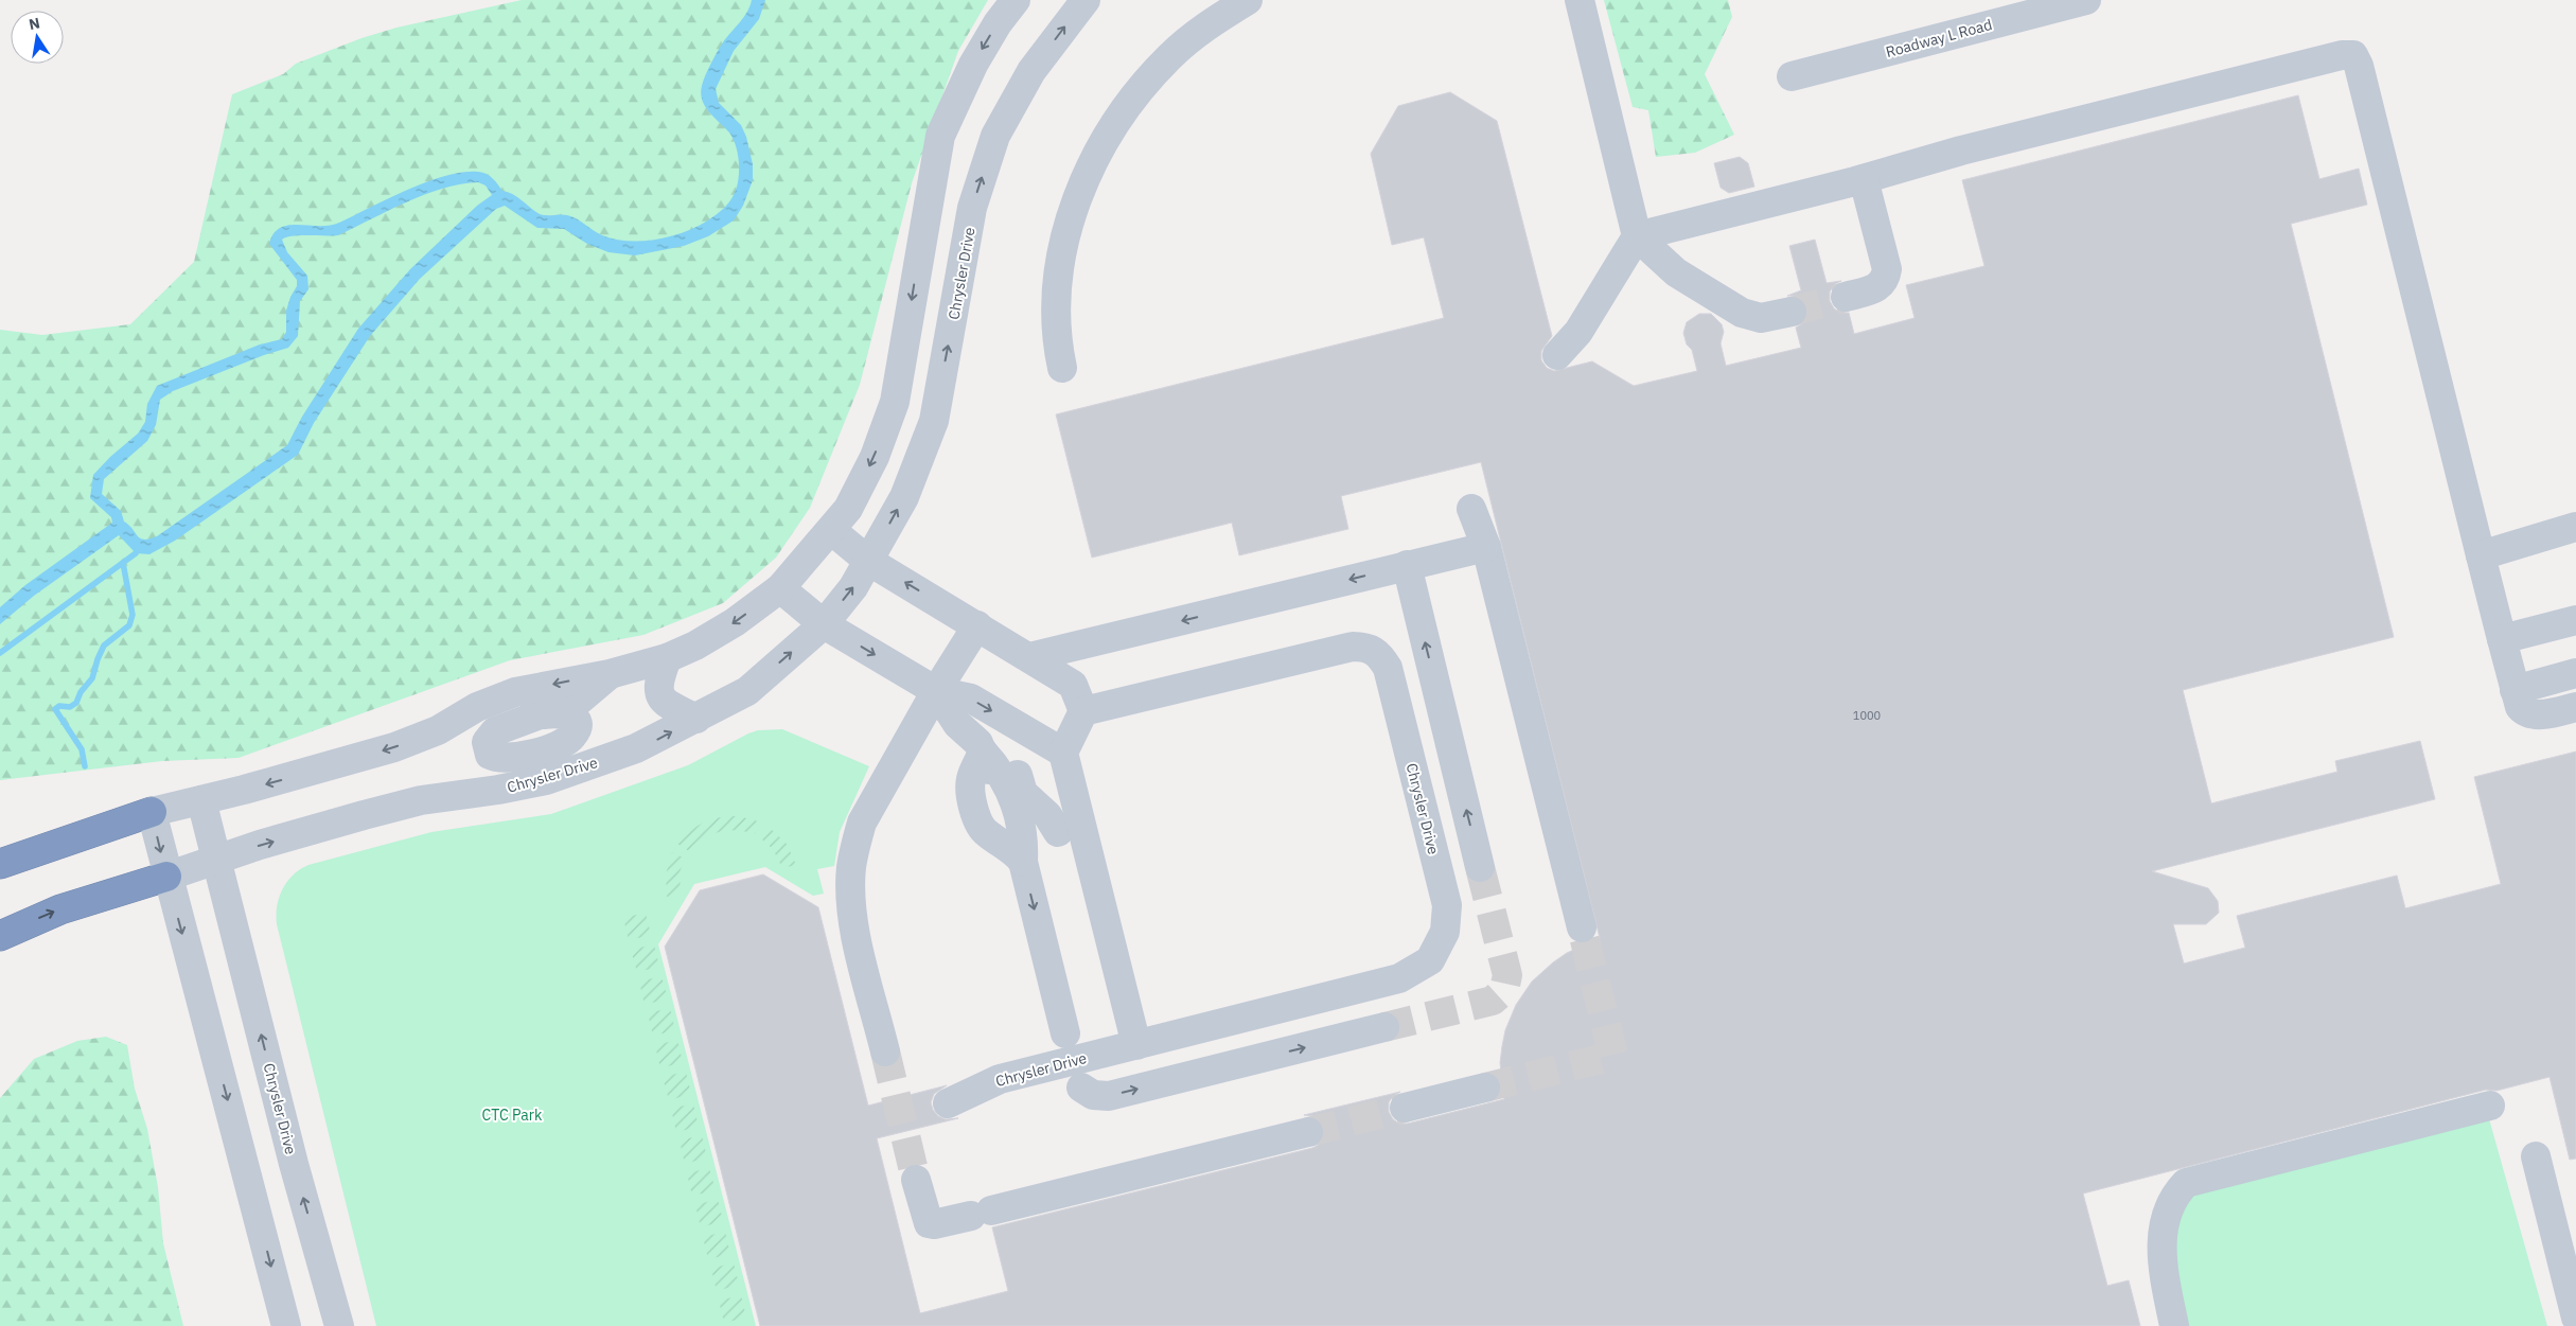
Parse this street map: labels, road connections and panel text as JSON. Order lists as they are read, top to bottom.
{
  "streets": {
    "street": ["Roadway L Road", "Chrysler Drive"]
  },
  "parks": ["CTC Park"],
  "house_numbers": ["1000"],
  "north": "top"
}
